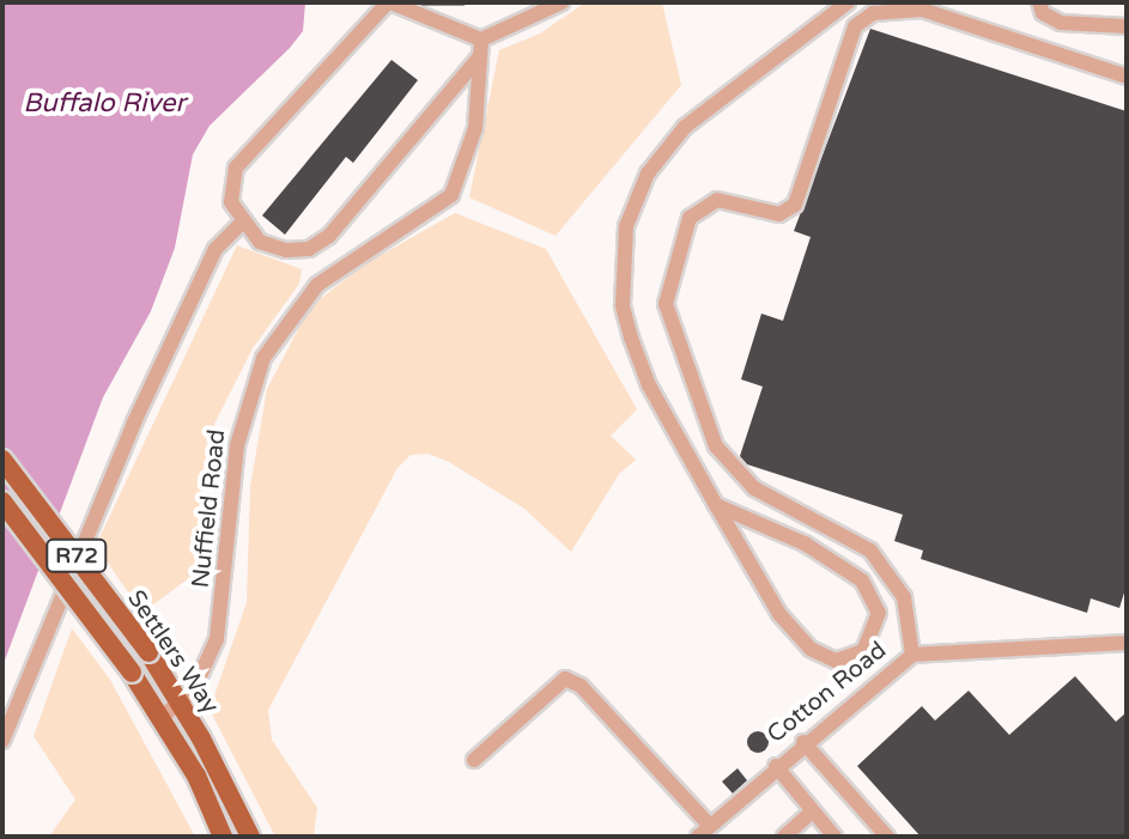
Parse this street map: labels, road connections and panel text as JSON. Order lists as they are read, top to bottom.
{
  "streets": {
    "main road": ["R72", "Settlers Way"],
    "street": ["Nuffield Road", "Cotton Road"]
  },
  "crossings": [
    ["Nuffield Road", "Settlers Way"]
  ],
  "water": ["Buffalo River"]
}
